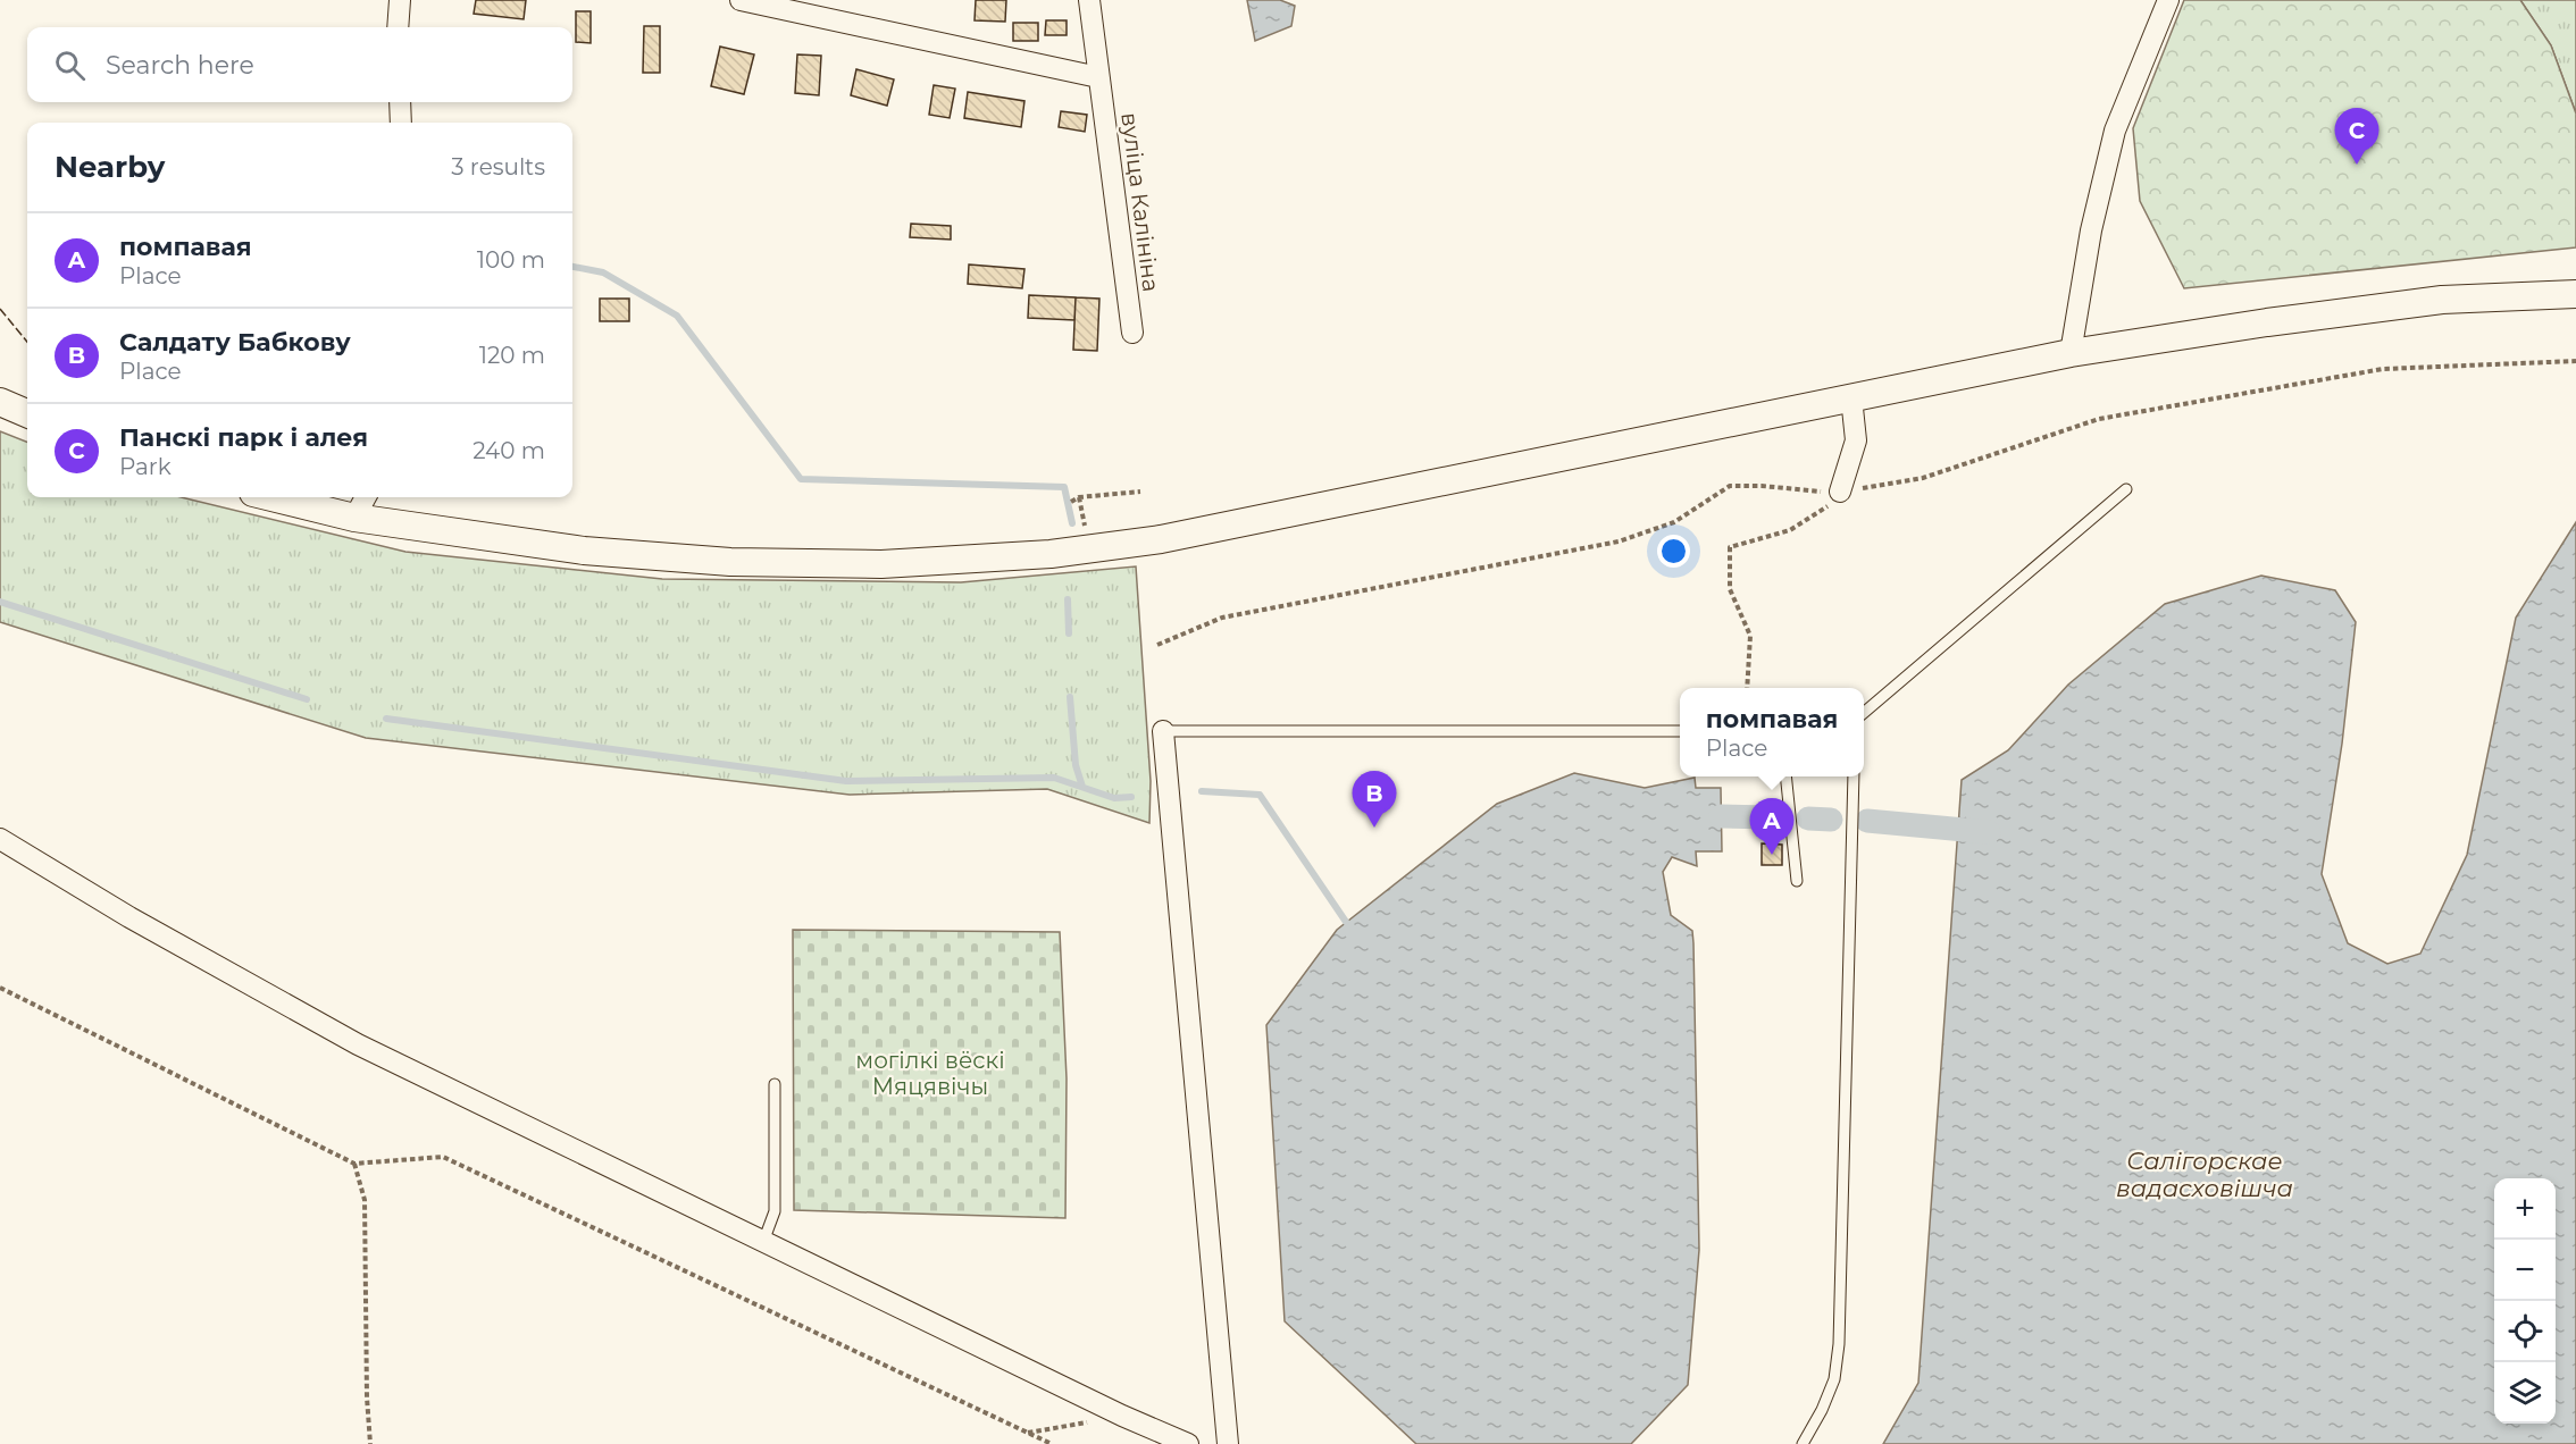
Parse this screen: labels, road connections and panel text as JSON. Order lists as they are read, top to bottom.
{
  "streets": {
    "street": ["вуліца Калініна"]
  },
  "water": ["Салігорскае вадасховішча"],
  "parks": ["могілкі вёскі Мяцявічы"],
  "page": {
    "search": "Search here",
    "pins": ["C", "B", "A"],
    "heading": ["Nearby", "3 results"],
    "list": [
      {
        "mark": "A",
        "name": "помпавая",
        "note": "Place",
        "value": "100 m"
      },
      {
        "mark": "B",
        "name": "Салдату Бабкову",
        "note": "Place",
        "value": "120 m"
      },
      {
        "mark": "C",
        "name": "Панскі парк і алея",
        "note": "Park",
        "value": "240 m"
      }
    ],
    "popup": ["помпавая", "Place"],
    "map_buttons": ["+", "−"]
  }
}
